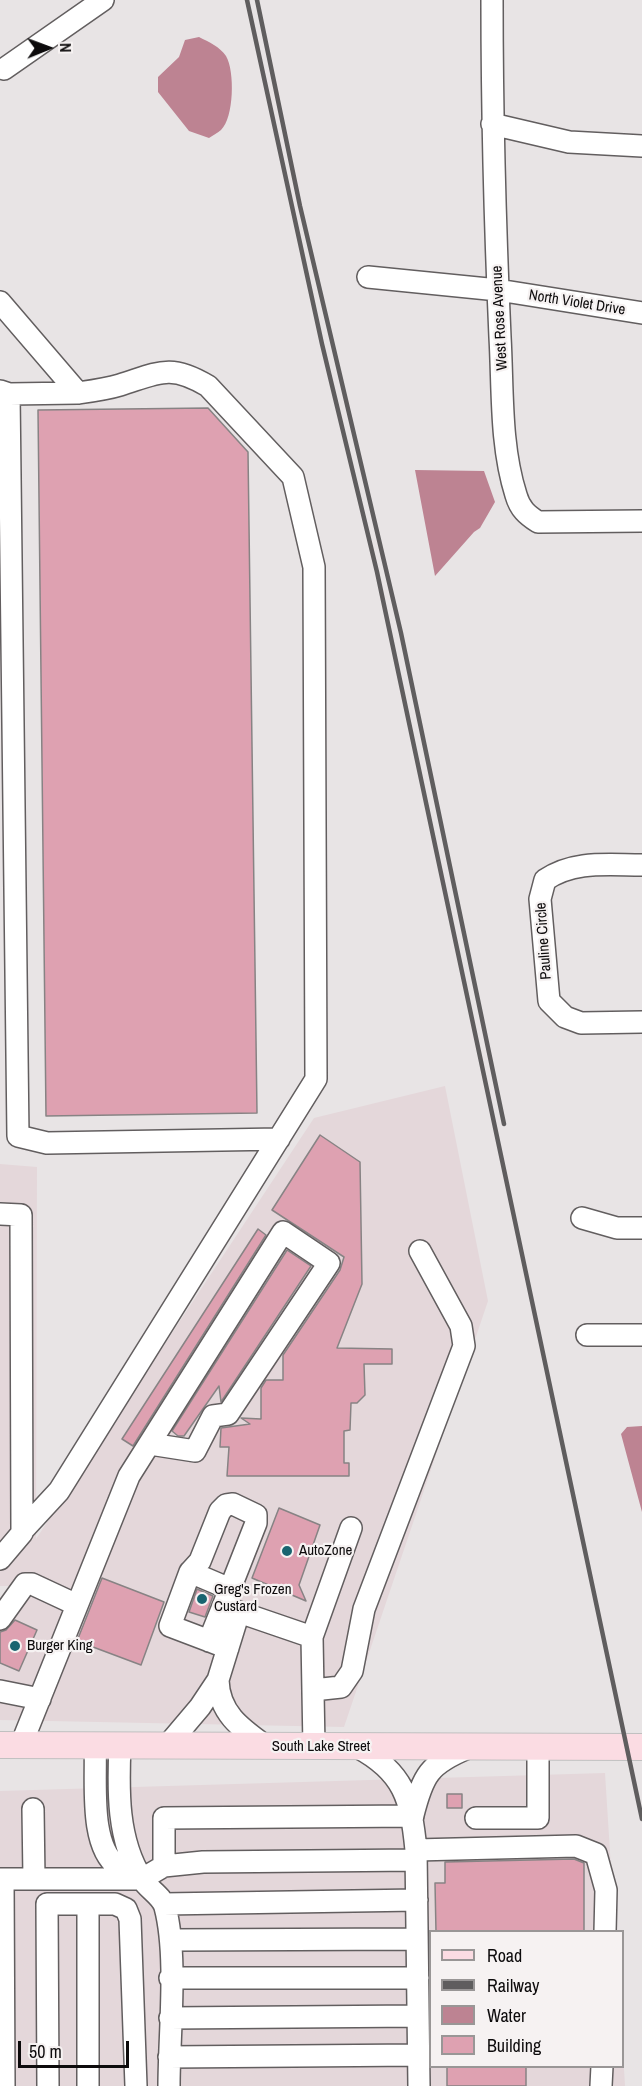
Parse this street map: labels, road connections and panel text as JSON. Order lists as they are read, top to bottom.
{
  "streets": {
    "main road": ["South Lake Street"],
    "street": ["North Violet Drive", "West Rose Avenue", "Pauline Circle"]
  },
  "crossings": [
    ["North Violet Drive", "West Rose Avenue"]
  ],
  "places": ["AutoZone", "Greg's Frozen Custard", "Burger King"],
  "legend": [
    "Road",
    "Railway",
    "Water",
    "Building"
  ],
  "scale_bar": "50 m",
  "north": "right"
}
